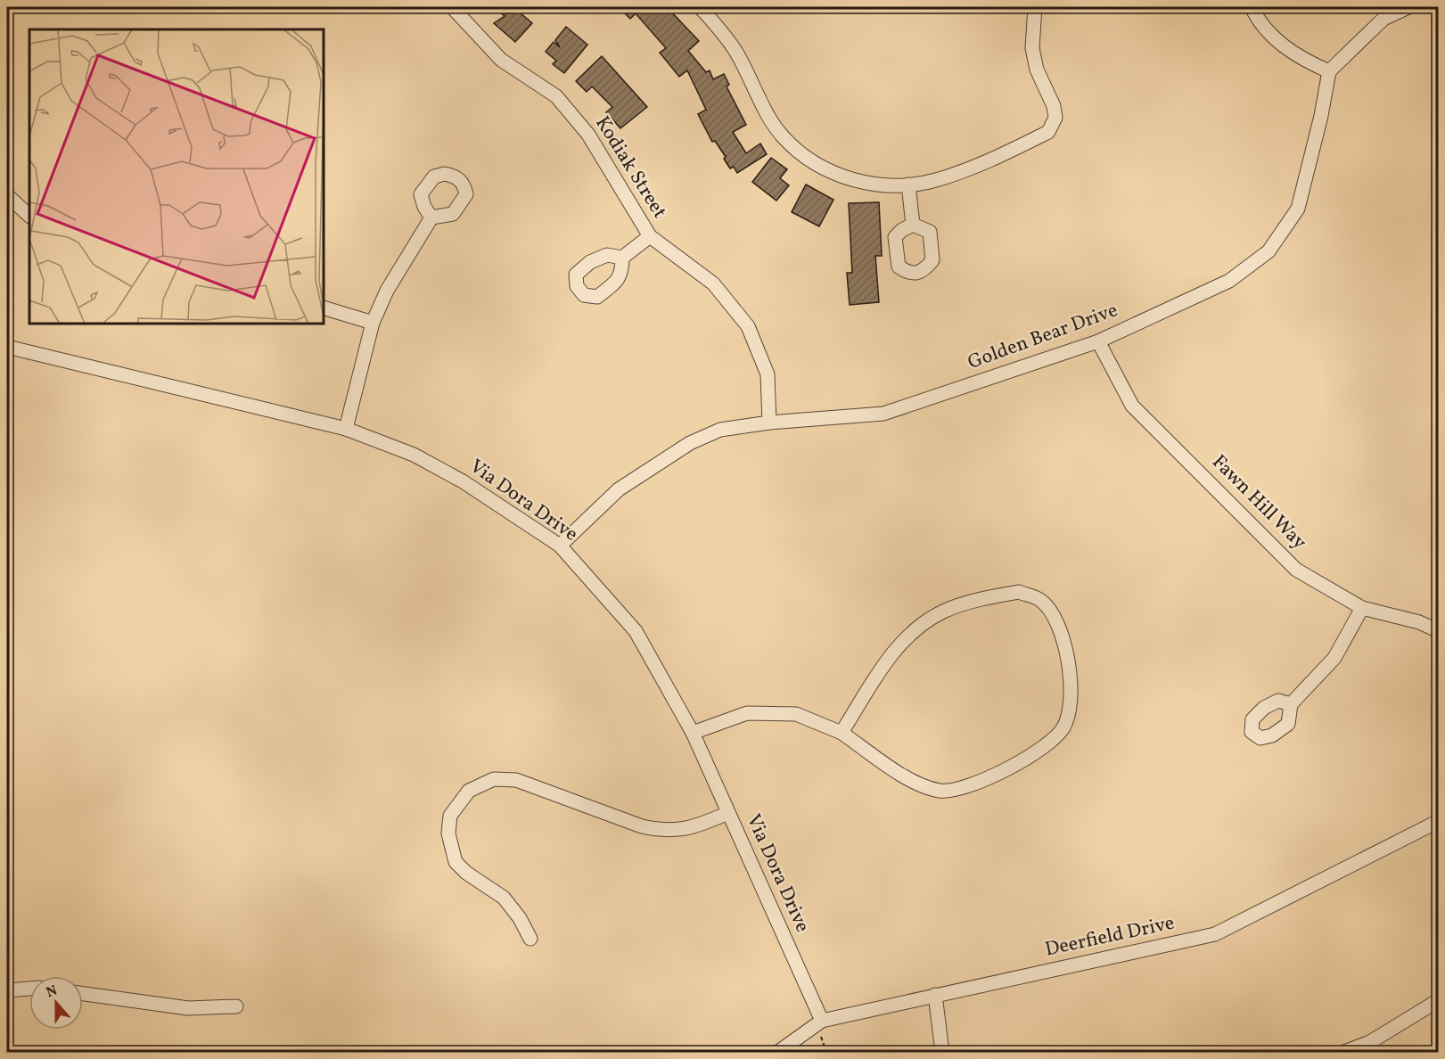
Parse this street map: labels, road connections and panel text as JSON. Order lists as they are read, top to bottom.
{
  "streets": {
    "street": [
      "Kodiak Street",
      "Golden Bear Drive",
      "Via Dora Drive",
      "Fawn Hill Way",
      "Deerfield Drive"
    ]
  },
  "crossings": [
    ["Kodiak Street", "Golden Bear Drive"],
    ["Golden Bear Drive", "Via Dora Drive"],
    ["Golden Bear Drive", "Fawn Hill Way"],
    ["Via Dora Drive", "Deerfield Drive"]
  ],
  "north": "top"
}
